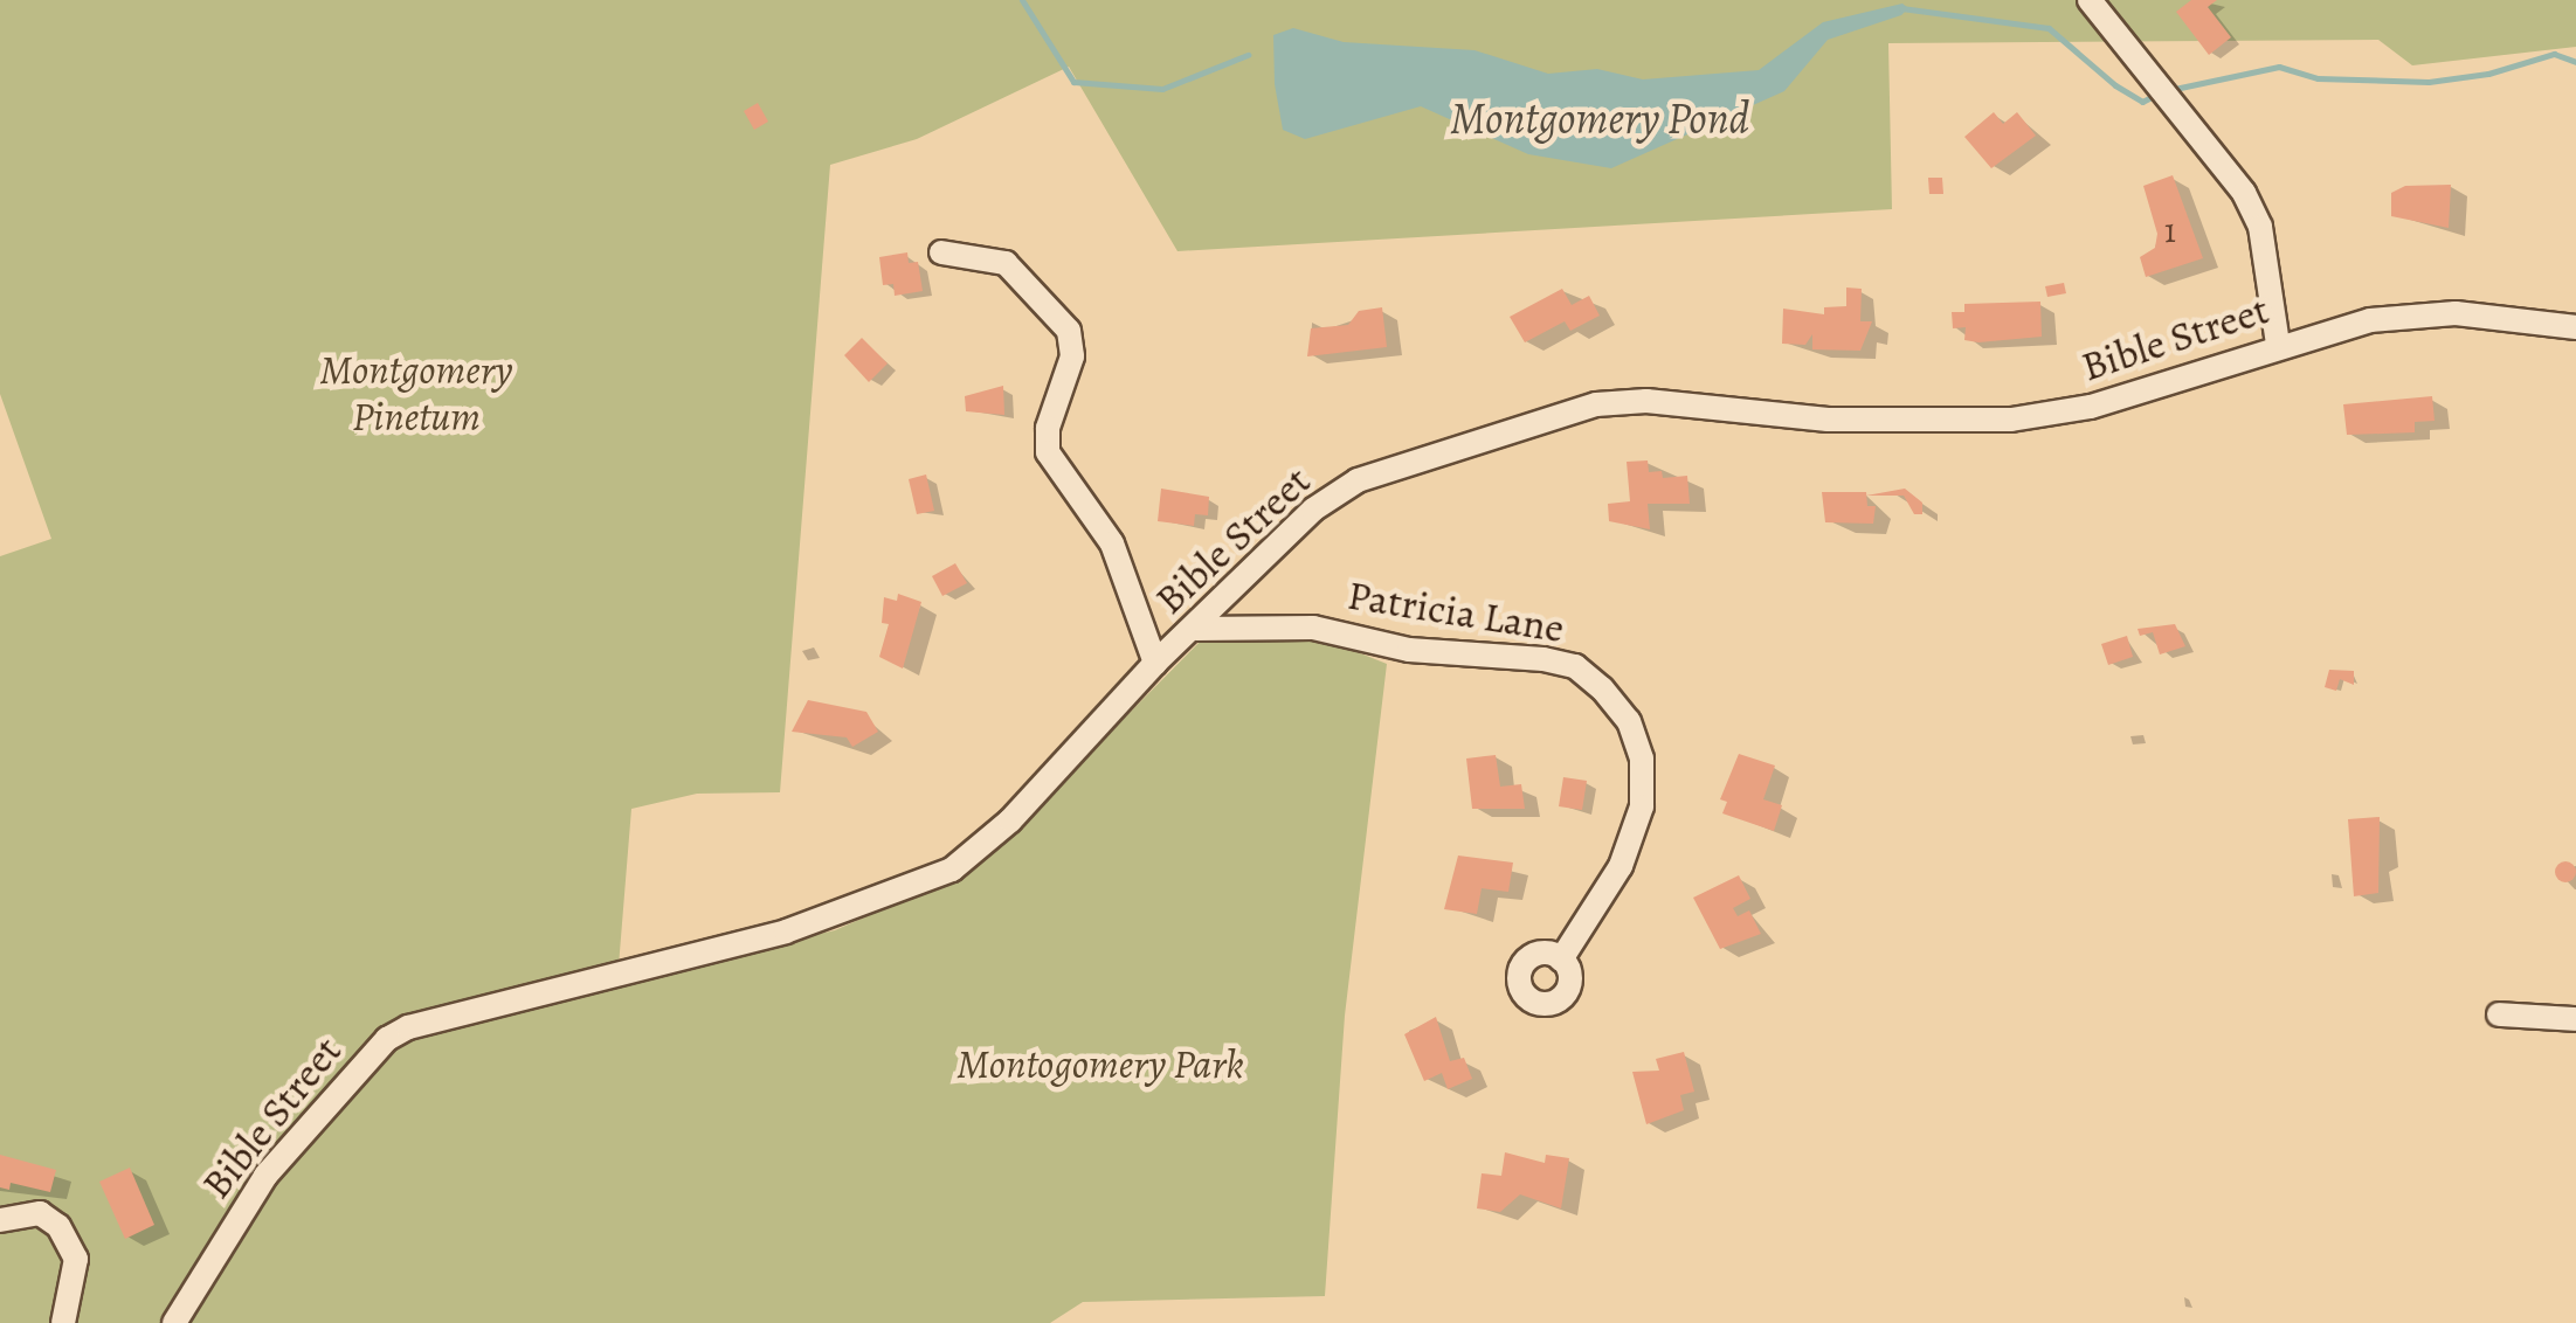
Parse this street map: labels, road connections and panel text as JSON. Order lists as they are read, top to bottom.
{
  "streets": {
    "street": ["Bible Street", "Patricia Lane"]
  },
  "crossings": [
    ["Bible Street", "Patricia Lane"]
  ],
  "water": ["Montgomery Pond"],
  "parks": ["Montgomery Pinetum", "Montogomery Park"],
  "house_numbers": ["1"]
}
